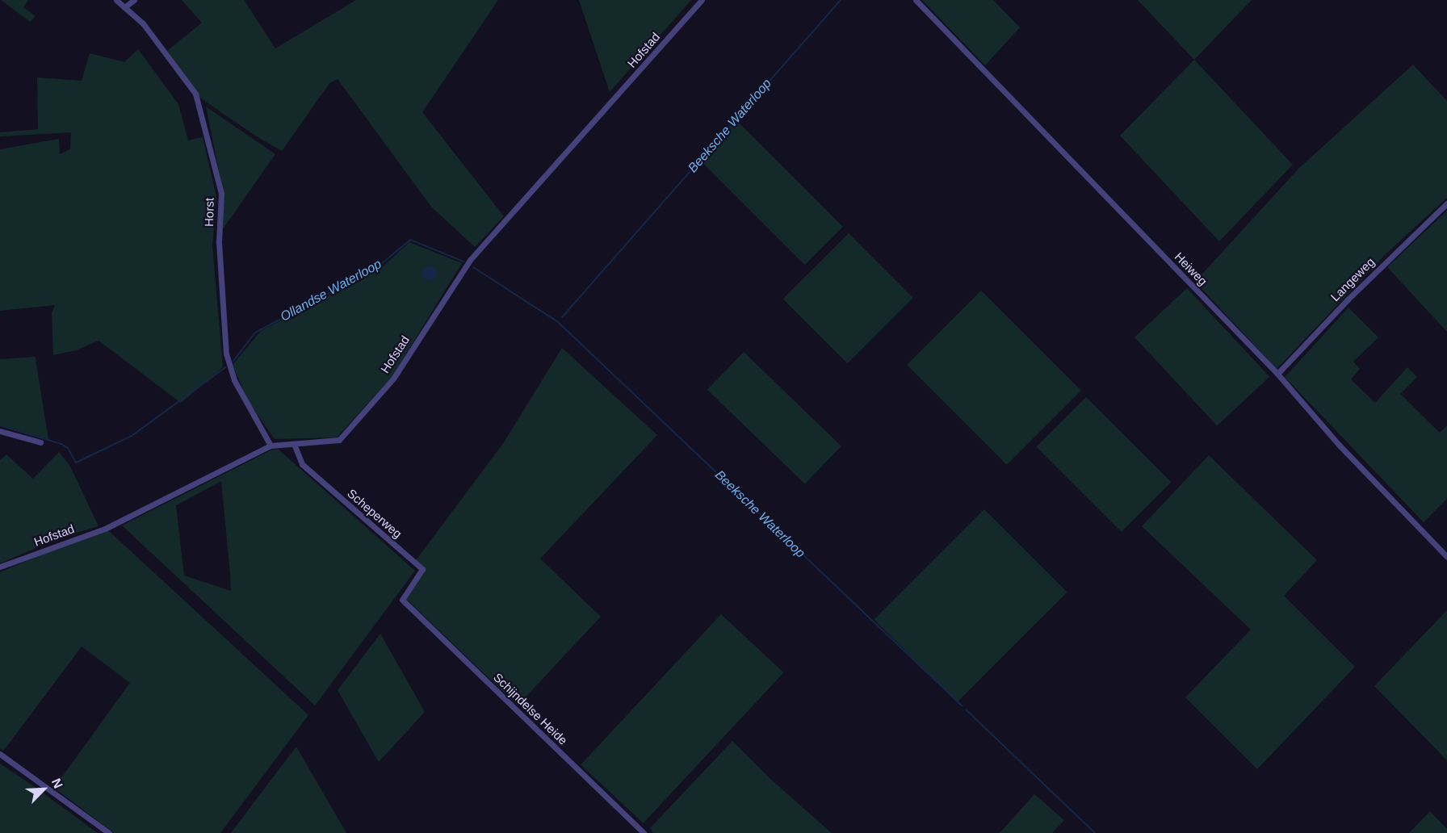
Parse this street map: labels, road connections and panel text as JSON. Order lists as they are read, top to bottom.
{
  "streets": {
    "street": [
      "Hofstad",
      "Horst",
      "Heiweg",
      "Langeweg",
      "Scheperweg",
      "Schijndelse Heide"
    ]
  },
  "crossings": [
    ["Hofstad", "Horst"],
    ["Hofstad", "Scheperweg"],
    ["Heiweg", "Langeweg"],
    ["Scheperweg", "Schijndelse Heide"]
  ],
  "water": ["Beeksche Waterloop", "Ollandse Waterloop"],
  "north": "top right"
}
